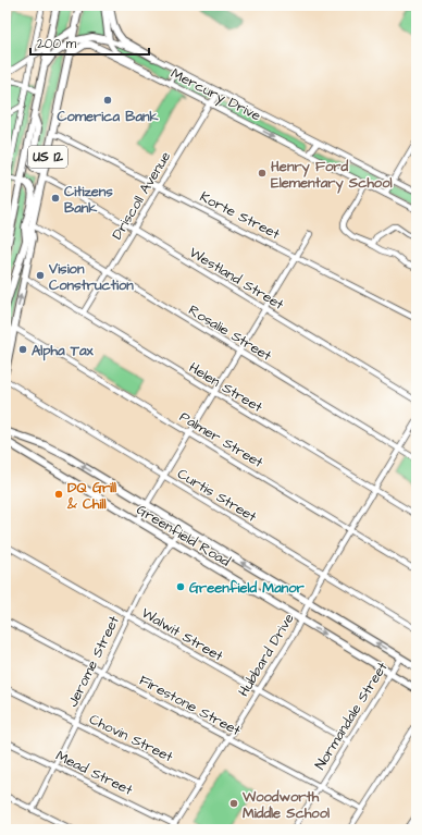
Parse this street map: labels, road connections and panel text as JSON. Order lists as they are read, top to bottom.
{
  "streets": {
    "main road": ["US 12", "Greenfield Road"],
    "street": [
      "Mercury Drive",
      "Driscoll Avenue",
      "Korte Street",
      "Westland Street",
      "Rosalie Street",
      "Helen Street",
      "Palmer Street",
      "Curtis Street",
      "Walwit Street",
      "Hubbard Drive",
      "Jerome Street",
      "Firestone Street",
      "Normandale Street",
      "Chovin Street",
      "Mead Street"
    ]
  },
  "crossings": [
    ["Mercury Drive", "Driscoll Avenue"],
    ["US 12", "Korte Street"],
    ["US 12", "Westland Street"],
    ["US 12", "Rosalie Street"],
    ["Driscoll Avenue", "Korte Street"],
    ["Driscoll Avenue", "Westland Street"],
    ["Driscoll Avenue", "Rosalie Street"],
    ["Driscoll Avenue", "Helen Street"],
    ["Rosalie Street", "Hubbard Drive"],
    ["Helen Street", "Hubbard Drive"],
    ["Palmer Street", "Hubbard Drive"],
    ["Curtis Street", "Hubbard Drive"],
    ["Greenfield Road", "Hubbard Drive"],
    ["Greenfield Road", "Jerome Street"],
    ["Greenfield Road", "Normandale Street"],
    ["Walwit Street", "Hubbard Drive"],
    ["Walwit Street", "Jerome Street"],
    ["Walwit Street", "Normandale Street"],
    ["Hubbard Drive", "Firestone Street"],
    ["Hubbard Drive", "Chovin Street"],
    ["Hubbard Drive", "Mead Street"],
    ["Jerome Street", "Firestone Street"],
    ["Jerome Street", "Chovin Street"],
    ["Jerome Street", "Mead Street"],
    ["Firestone Street", "Normandale Street"]
  ],
  "places": [
    "Comerica Bank",
    "Henry Ford Elementary School",
    "Citizens Bank",
    "Vision Construction",
    "Alpha Tax",
    "DQ Grill & Chill",
    "Greenfield Manor",
    "Woodworth Middle School"
  ],
  "scale_bar": "200 m"
}
